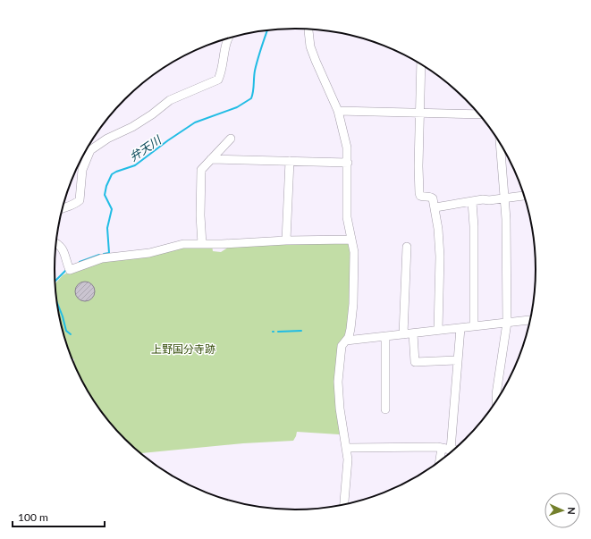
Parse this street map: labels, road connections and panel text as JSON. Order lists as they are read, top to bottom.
{
  "water": ["弁天川"],
  "parks": ["上野国分寺跡"],
  "scale_bar": "100 m",
  "north": "right"
}
